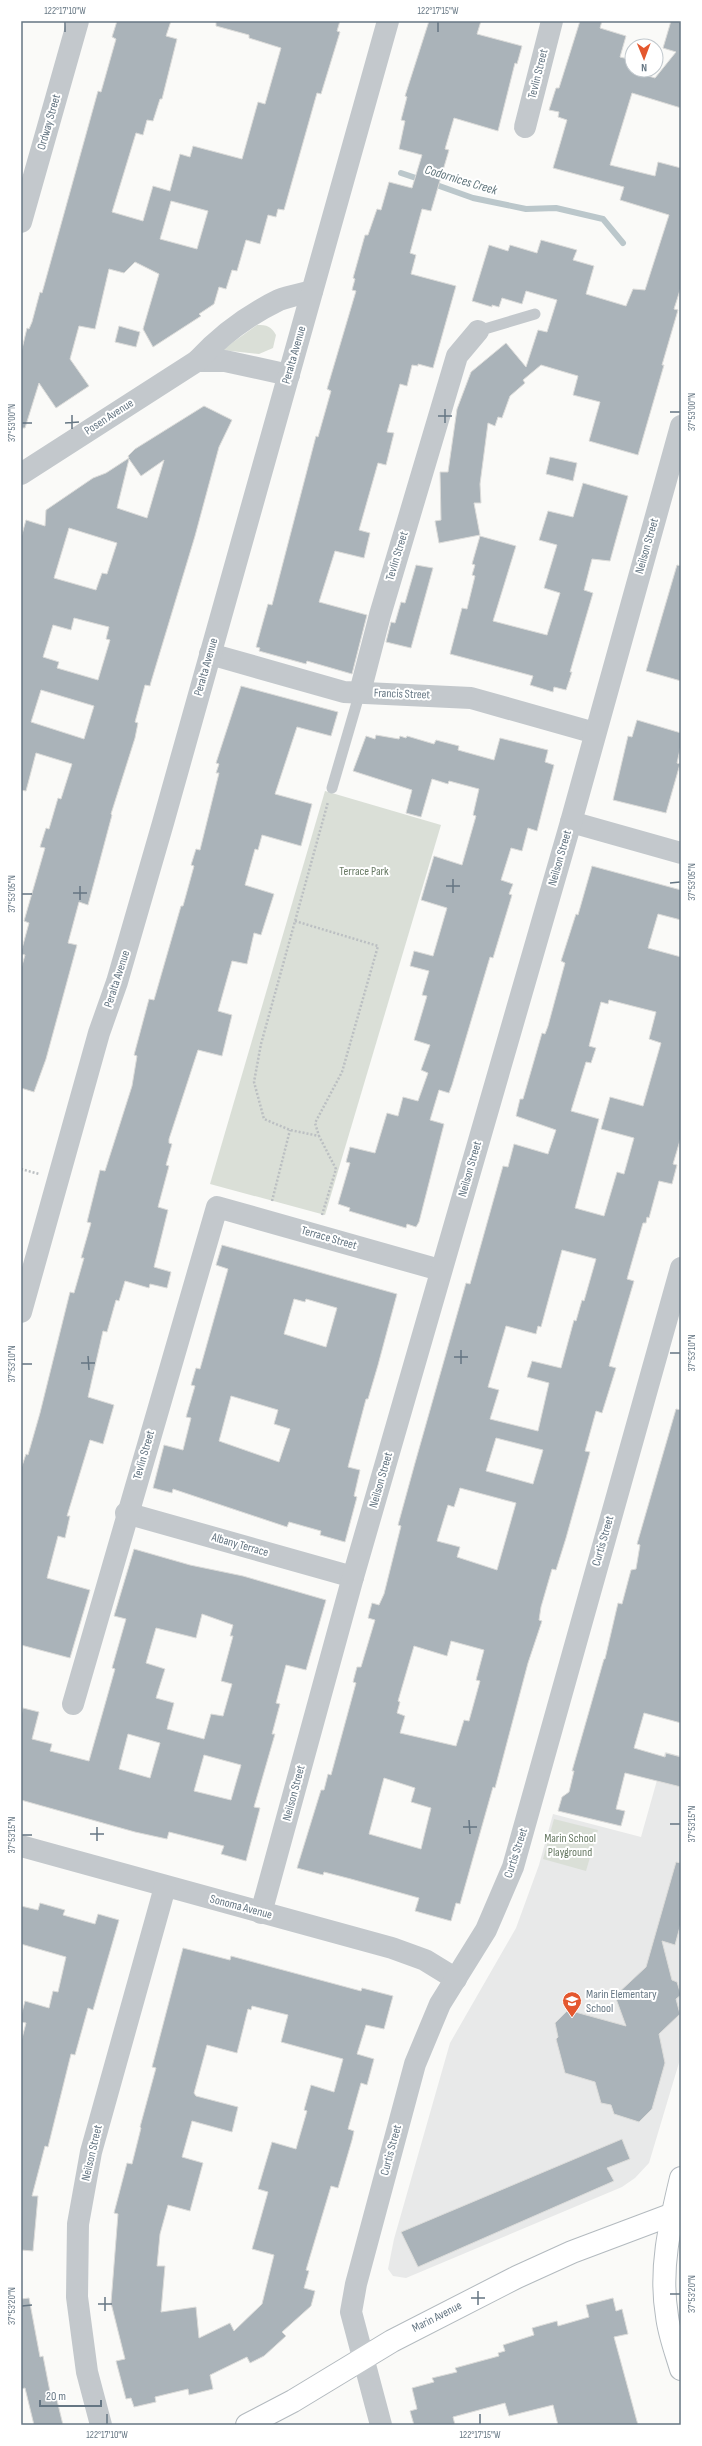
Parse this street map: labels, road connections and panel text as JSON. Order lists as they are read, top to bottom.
{
  "streets": {
    "main road": ["Marin Avenue"],
    "street": [
      "Tevlin Street",
      "Ordway Street",
      "Peralta Avenue",
      "Posen Avenue",
      "Neilson Street",
      "Francis Street",
      "Terrace Street",
      "Curtis Street",
      "Albany Terrace",
      "Sonoma Avenue"
    ]
  },
  "crossings": [
    ["Tevlin Street", "Francis Street"],
    ["Tevlin Street", "Terrace Street"],
    ["Tevlin Street", "Albany Terrace"],
    ["Peralta Avenue", "Posen Avenue"],
    ["Peralta Avenue", "Francis Street"],
    ["Neilson Street", "Francis Street"],
    ["Neilson Street", "Terrace Street"],
    ["Neilson Street", "Albany Terrace"],
    ["Neilson Street", "Sonoma Avenue"],
    ["Curtis Street", "Sonoma Avenue"],
    ["Curtis Street", "Marin Avenue"]
  ],
  "water": ["Codornices Creek"],
  "parks": ["Terrace Park", "Marin School Playground"],
  "places": {
    "school or university": ["Marin Elementary School"]
  },
  "scale_bar": "20 m",
  "north": "bottom",
  "coordinates": [
    "122°17'10\"W",
    "122°17'15\"W",
    "37°53'00\"N",
    "37°53'05\"N",
    "37°53'10\"N",
    "37°53'15\"N",
    "37°53'20\"N"
  ]
}
